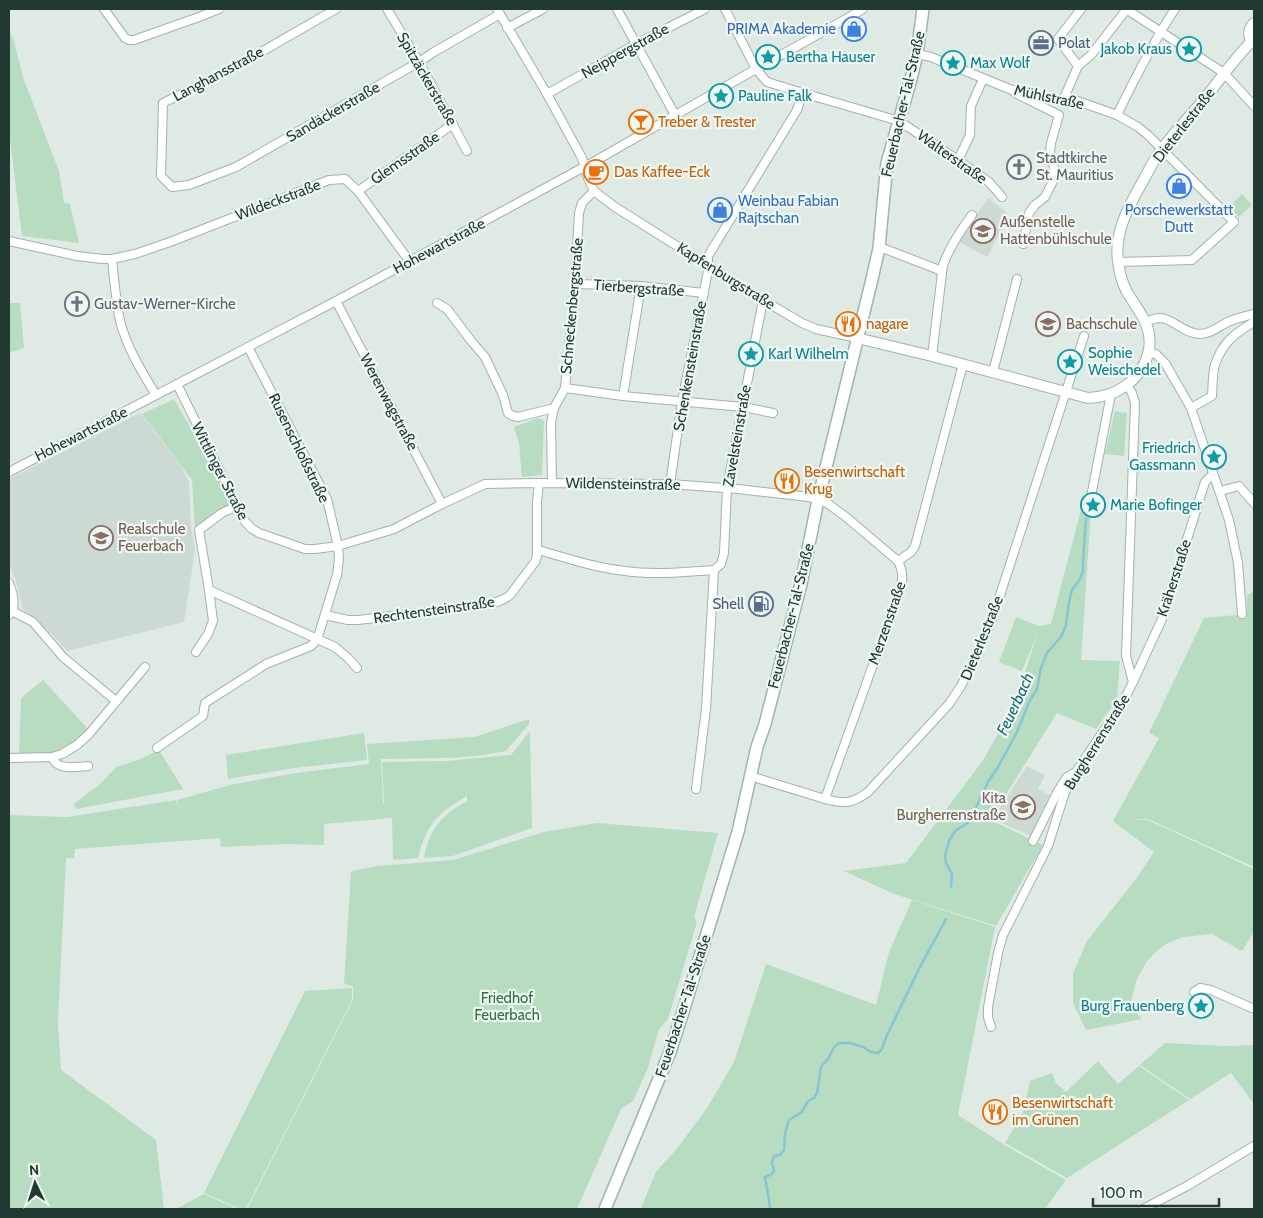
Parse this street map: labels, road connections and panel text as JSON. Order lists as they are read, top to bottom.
{
  "streets": {
    "main road": ["Feuerbacher-Tal-Straße"],
    "street": [
      "Neippergstraße",
      "Langhansstraße",
      "Spitzäckerstraße",
      "Mühlstraße",
      "Sandäckerstraße",
      "Dieterlestraße",
      "Walterstraße",
      "Glemsstraße",
      "Wildeckstraße",
      "Hohewartstraße",
      "Kapfenburgstraße",
      "Tierbergstraße",
      "Schneckenbergstraße",
      "Schenkensteinstraße",
      "Werenwagstraße",
      "Zavelsteinstraße",
      "Rusenschloßstraße",
      "Wittlinger Straße",
      "Wildensteinstraße",
      "Kräherstraße",
      "Rechtensteinstraße",
      "Merzenstraße",
      "Burgherrenstraße"
    ]
  },
  "crossings": [
    ["Neippergstraße", "Kapfenburgstraße"],
    ["Langhansstraße", "Sandäckerstraße"],
    ["Spitzäckerstraße", "Sandäckerstraße"],
    ["Spitzäckerstraße", "Glemsstraße"],
    ["Mühlstraße", "Feuerbacher-Tal-Straße"],
    ["Mühlstraße", "Dieterlestraße"],
    ["Feuerbacher-Tal-Straße", "Dieterlestraße"],
    ["Feuerbacher-Tal-Straße", "Walterstraße"],
    ["Feuerbacher-Tal-Straße", "Kapfenburgstraße"],
    ["Feuerbacher-Tal-Straße", "Wildensteinstraße"],
    ["Sandäckerstraße", "Kapfenburgstraße"],
    ["Dieterlestraße", "Kapfenburgstraße"],
    ["Dieterlestraße", "Merzenstraße"],
    ["Walterstraße", "Hohewartstraße"],
    ["Walterstraße", "Schenkensteinstraße"],
    ["Glemsstraße", "Wildeckstraße"],
    ["Wildeckstraße", "Hohewartstraße"],
    ["Hohewartstraße", "Kapfenburgstraße"],
    ["Hohewartstraße", "Werenwagstraße"],
    ["Hohewartstraße", "Rusenschloßstraße"],
    ["Hohewartstraße", "Wittlinger Straße"],
    ["Kapfenburgstraße", "Schneckenbergstraße"],
    ["Kapfenburgstraße", "Schenkensteinstraße"],
    ["Kapfenburgstraße", "Zavelsteinstraße"],
    ["Kapfenburgstraße", "Merzenstraße"],
    ["Tierbergstraße", "Schneckenbergstraße"],
    ["Tierbergstraße", "Schenkensteinstraße"],
    ["Schneckenbergstraße", "Wildensteinstraße"],
    ["Schenkensteinstraße", "Wildensteinstraße"],
    ["Werenwagstraße", "Wildensteinstraße"],
    ["Zavelsteinstraße", "Wildensteinstraße"],
    ["Rusenschloßstraße", "Wittlinger Straße"],
    ["Rusenschloßstraße", "Wildensteinstraße"],
    ["Rusenschloßstraße", "Rechtensteinstraße"],
    ["Wittlinger Straße", "Wildensteinstraße"],
    ["Wildensteinstraße", "Rechtensteinstraße"],
    ["Wildensteinstraße", "Merzenstraße"],
    ["Kräherstraße", "Burgherrenstraße"]
  ],
  "water": ["Feuerbach"],
  "parks": ["Friedhof Feuerbach"],
  "places": {
    "shop": ["PRIMA Akademie", "Porschewerkstatt Dutt", "Weinbau Fabian Rajtschan"],
    "office": ["Polat"],
    "place": [
      "Jakob Kraus",
      "Bertha Hauser",
      "Max Wolf",
      "Pauline Falk",
      "Karl Wilhelm",
      "Sophie Weischedel",
      "Friedrich Gassmann",
      "Marie Bofinger",
      "Burg Frauenberg"
    ],
    "bar": ["Treber & Trester"],
    "church": ["Stadtkirche St. Mauritius", "Gustav-Werner-Kirche"],
    "cafe": ["Das Kaffee-Eck"],
    "school or university": [
      "Außenstelle Hattenbühlschule",
      "Bachschule",
      "Realschule Feuerbach",
      "Kita Burgherrenstraße"
    ],
    "restaurant": ["nagare", "Besenwirtschaft Krug", "Besenwirtschaft im Grünen"],
    "fuel station": ["Shell"]
  },
  "scale_bar": "100 m",
  "north": "top"
}
